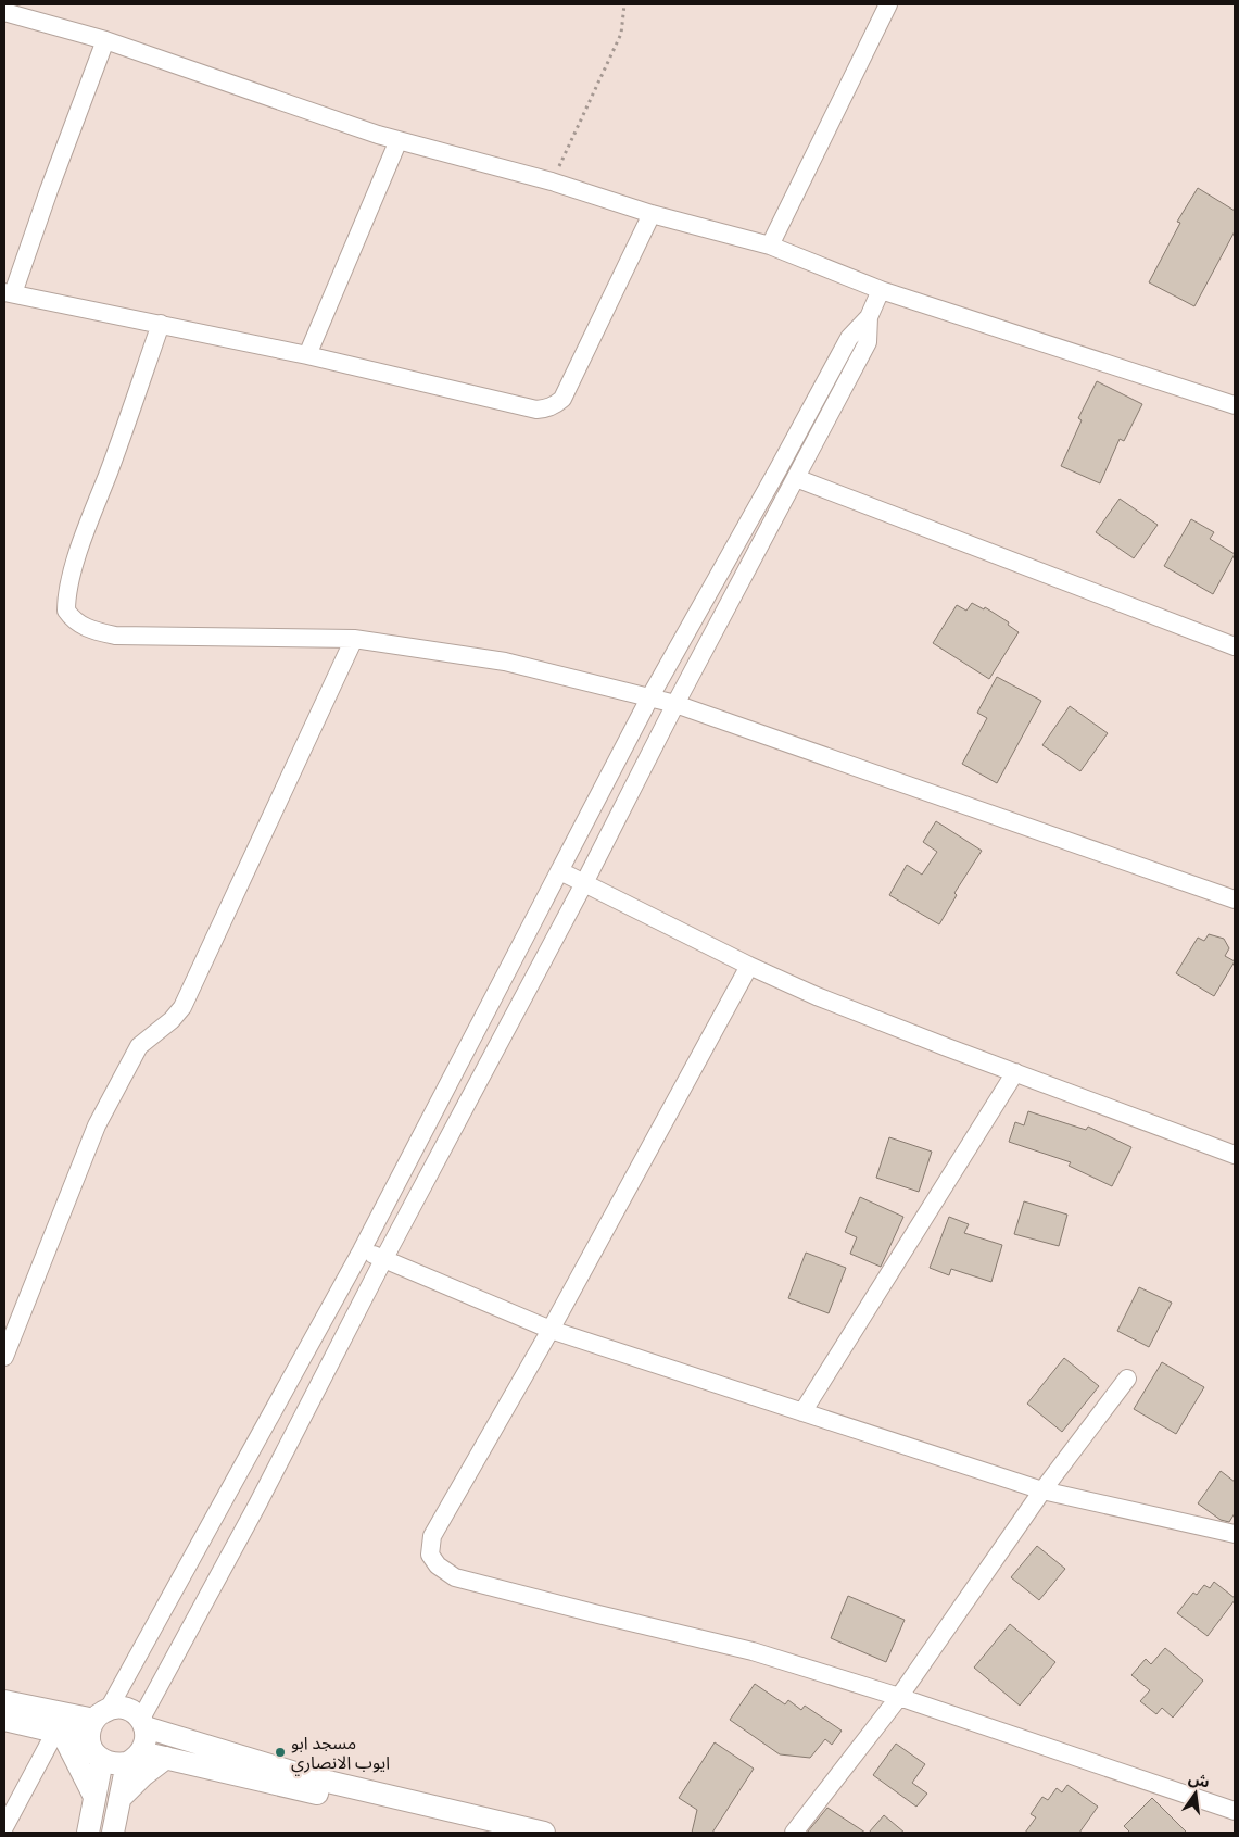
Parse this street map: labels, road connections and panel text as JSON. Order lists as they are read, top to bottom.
{
  "places": ["مسجد ابو ايوب الانصاري"],
  "north": "top"
}
